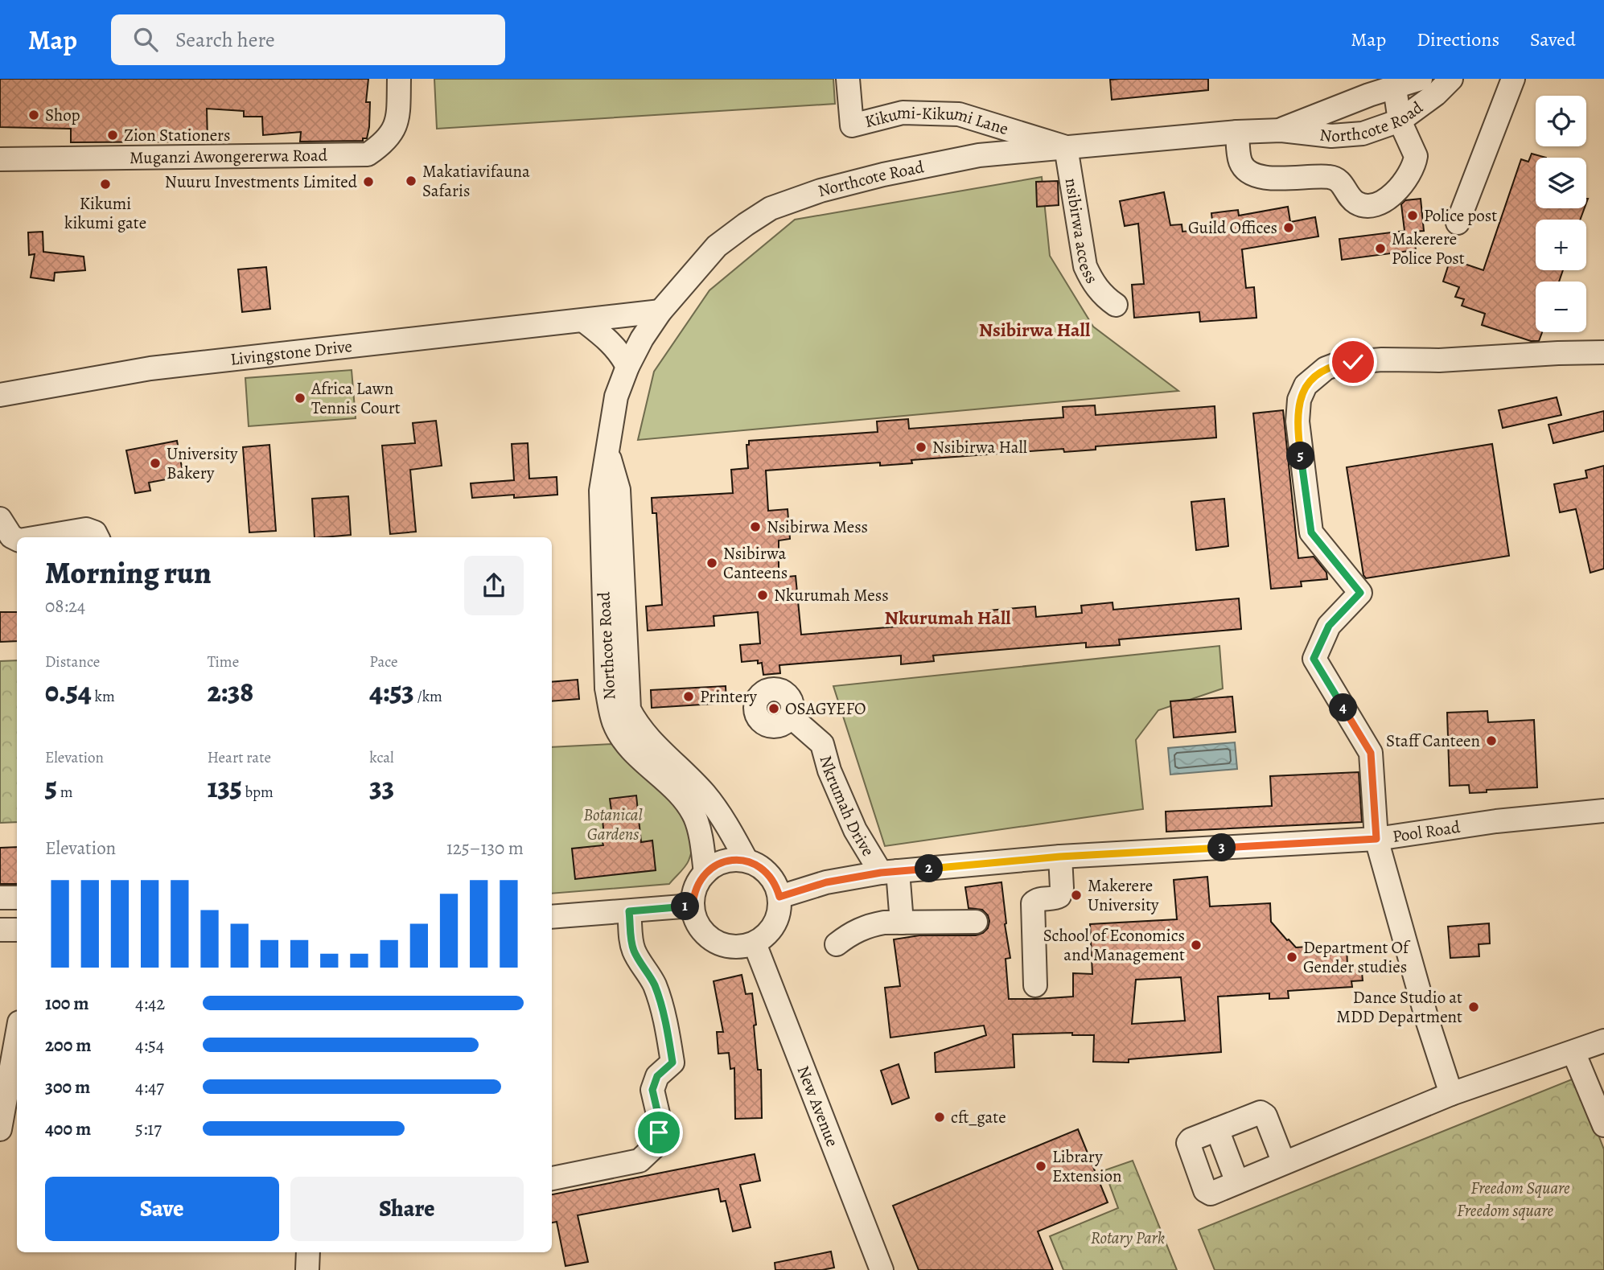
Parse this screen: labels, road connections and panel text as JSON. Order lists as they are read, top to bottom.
{
  "streets": {
    "street": [
      "Northcote Road",
      "Kikumi-Kikumi Lane",
      "Muganzi Awongererwa Road",
      "nsibirwa access",
      "Livingstone Drive",
      "Nkrumah Drive",
      "Pool Road",
      "New Avenue"
    ]
  },
  "crossings": [
    ["Northcote Road", "Kikumi-Kikumi Lane"],
    ["Northcote Road", "nsibirwa access"],
    ["Northcote Road", "Livingstone Drive"],
    ["Northcote Road", "Pool Road"],
    ["Northcote Road", "New Avenue"],
    ["Kikumi-Kikumi Lane", "nsibirwa access"],
    ["Nkrumah Drive", "Pool Road"],
    ["Pool Road", "New Avenue"]
  ],
  "districts": ["Nsibirwa Hall", "Nkurumah Hall"],
  "parks": [
    "Botanical Gardens",
    "Freedom Square",
    "Freedom square",
    "Rotary Park"
  ],
  "places": [
    "Shop",
    "Zion Stationers",
    "Makatiavifauna Safaris",
    "Nuuru Investments Limited",
    "Kikumi kikumi gate",
    "Police post",
    "Guild Offices",
    "Makerere Police Post",
    "Africa Lawn Tennis Court",
    "Nsibirwa Hall",
    "University Bakery",
    "Nsibirwa Mess",
    "Nsibirwa Canteens",
    "Nkurumah Mess",
    "Printery",
    "OSAGYEFO",
    "Staff Canteen",
    "Makerere University",
    "School of Economics and Management",
    "Department Of Gender studies",
    "Dance Studio at MDD Department",
    "cft_gate",
    "Library Extension"
  ],
  "page": {
    "header": "Map",
    "search": "Search here",
    "nav": ["Map", "Directions", "Saved"],
    "map_buttons": ["+", "−"],
    "pins": [
      "5",
      "4",
      "3",
      "2",
      "1"
    ],
    "heading": ["Morning run", "08:24"],
    "stats": [
      ["Distance", "0.54 km"],
      ["Time", "2:38"],
      ["Pace", "4:53 /km"],
      ["Elevation", "5 m"],
      ["Heart rate", "135 bpm"],
      ["kcal", "33"]
    ],
    "chart": ["Elevation", "125–130 m"],
    "list": [
      {
        "name": "100 m",
        "note": "4:42"
      },
      {
        "name": "200 m",
        "note": "4:54"
      },
      {
        "name": "300 m",
        "note": "4:47"
      },
      {
        "name": "400 m",
        "note": "5:17"
      }
    ],
    "buttons": ["Save", "Share"]
  }
}
